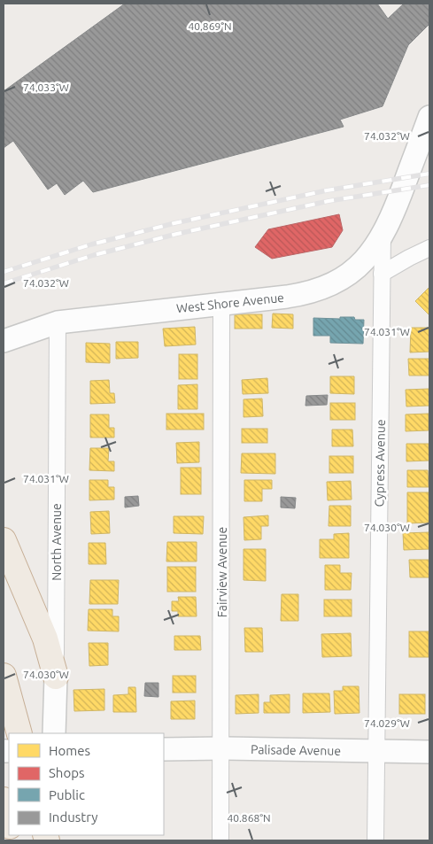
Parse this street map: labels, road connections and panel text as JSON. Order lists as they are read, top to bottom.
{
  "streets": {
    "main road": [
      "West Shore Avenue",
      "Cypress Avenue",
      "North Avenue",
      "Palisade Avenue"
    ],
    "street": ["Fairview Avenue"]
  },
  "crossings": [
    ["West Shore Avenue", "Cypress Avenue"],
    ["West Shore Avenue", "North Avenue"],
    ["West Shore Avenue", "Fairview Avenue"],
    ["Cypress Avenue", "Palisade Avenue"],
    ["Fairview Avenue", "Palisade Avenue"]
  ],
  "legend": [
    "Homes",
    "Shops",
    "Public",
    "Industry"
  ],
  "coordinates": [
    "40.869°N",
    "74.033°W",
    "74.032°W",
    "74.031°W",
    "74.030°W",
    "74.029°W",
    "40.868°N"
  ]
}
